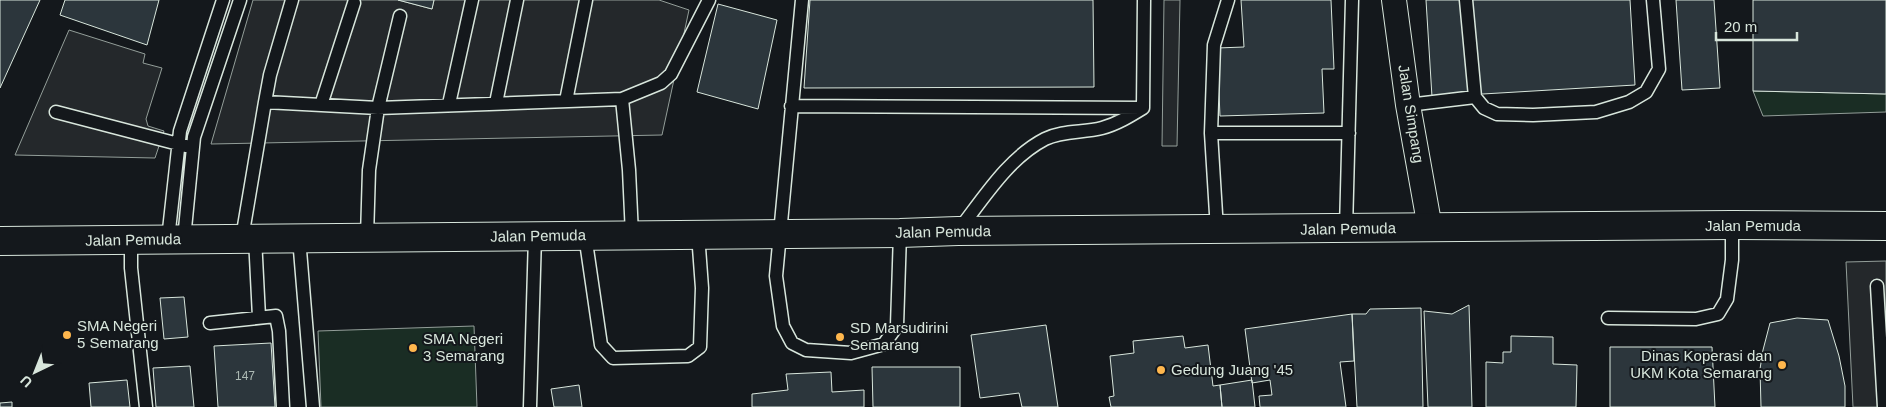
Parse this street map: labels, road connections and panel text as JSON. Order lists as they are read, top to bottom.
{
  "streets": {
    "main road": ["Jalan Pemuda"],
    "street": ["Jalan Simpang"]
  },
  "crossings": [
    ["Jalan Simpang", "Jalan Pemuda"]
  ],
  "places": [
    "SMA Negeri 5 Semarang",
    "SD Marsudirini Semarang",
    "SMA Negeri 3 Semarang",
    "Dinas Koperasi dan UKM Kota Semarang",
    "Gedung Juang '45"
  ],
  "house_numbers": ["147"],
  "scale_bar": "20 m",
  "north": "bottom left"
}
